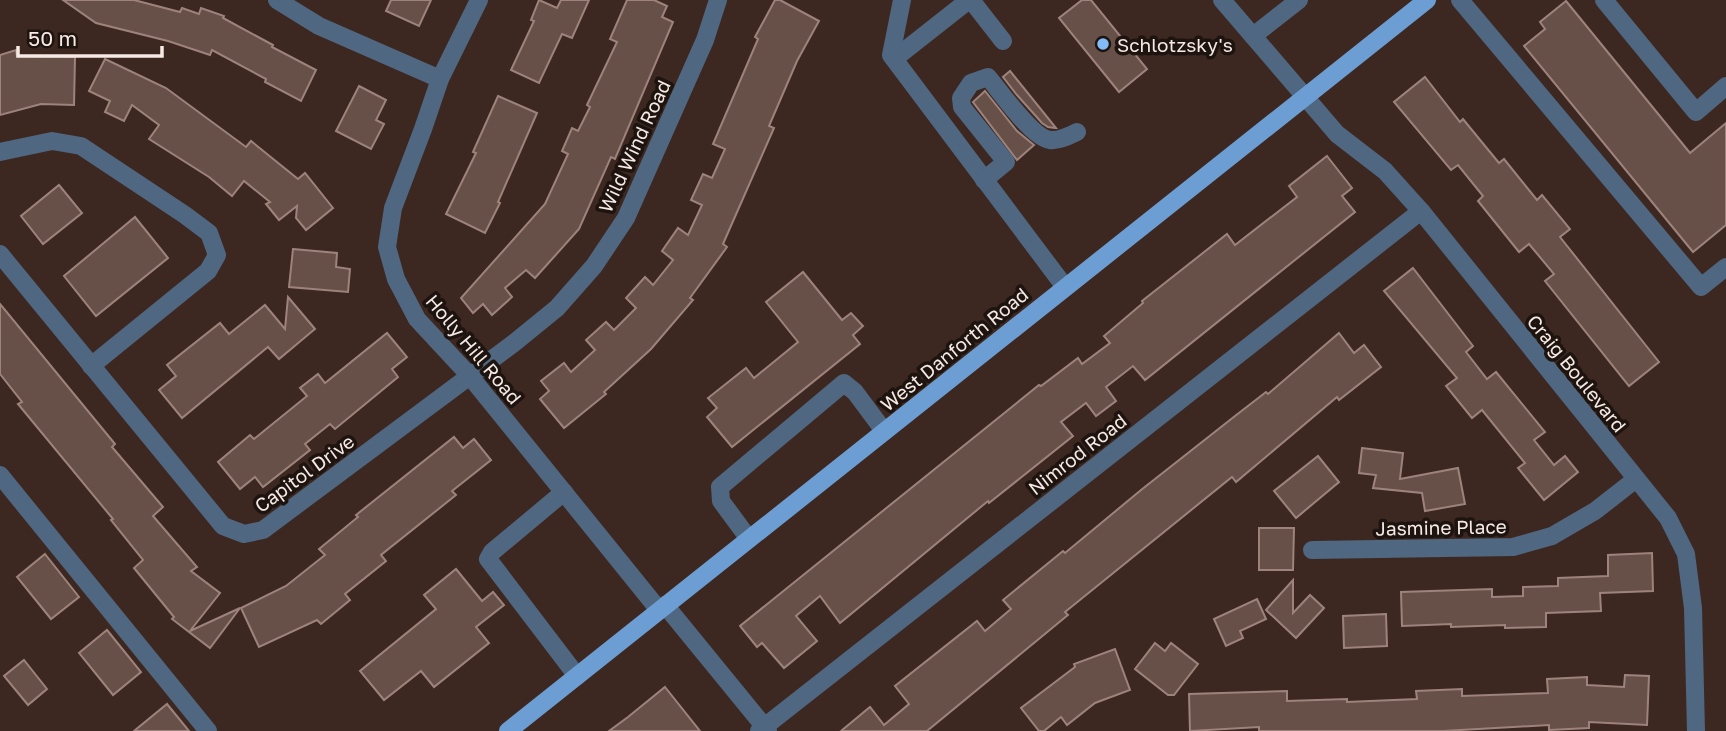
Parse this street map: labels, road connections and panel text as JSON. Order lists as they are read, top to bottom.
{
  "streets": {
    "main road": ["West Danforth Road"],
    "street": [
      "Wild Wind Road",
      "Holly Hill Road",
      "Craig Boulevard",
      "Nimrod Road",
      "Capitol Drive",
      "Jasmine Place"
    ]
  },
  "crossings": [
    ["Wild Wind Road", "Holly Hill Road"],
    ["Wild Wind Road", "Capitol Drive"],
    ["Holly Hill Road", "West Danforth Road"],
    ["Holly Hill Road", "Nimrod Road"],
    ["Holly Hill Road", "Capitol Drive"],
    ["West Danforth Road", "Craig Boulevard"],
    ["Craig Boulevard", "Nimrod Road"],
    ["Craig Boulevard", "Jasmine Place"]
  ],
  "places": ["Schlotzsky's"],
  "scale_bar": "50 m"
}
